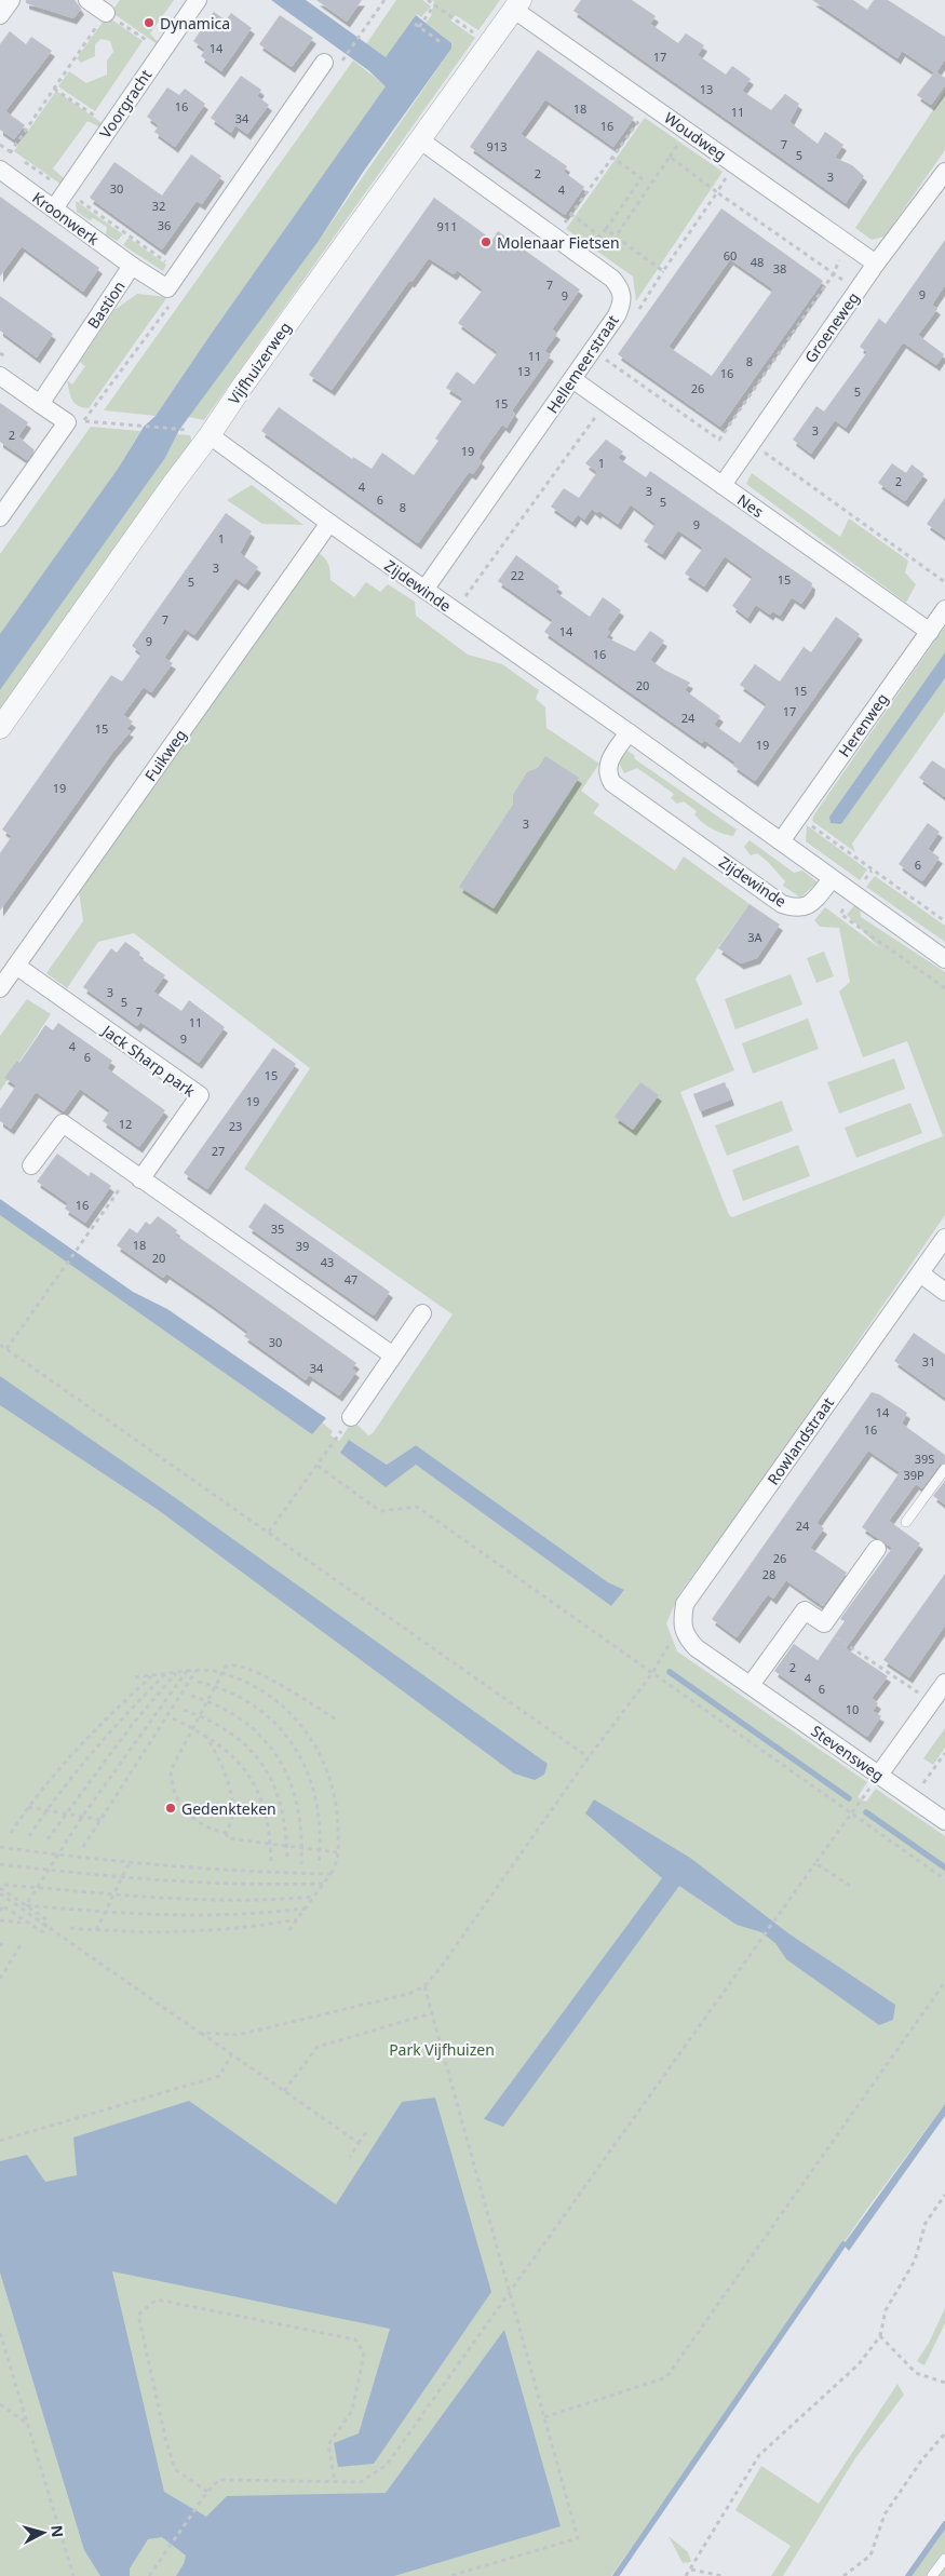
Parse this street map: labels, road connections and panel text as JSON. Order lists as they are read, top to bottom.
{
  "streets": {
    "street": [
      "Voorgracht",
      "Woudweg",
      "Kroonwerk",
      "Bastion",
      "Groeneweg",
      "Vijfhuizerweg",
      "Hellemeerstraat",
      "Nes",
      "Zijdewinde",
      "Herenweg",
      "Fuikweg",
      "Jack Sharp park",
      "Rowlandstraat",
      "Stevensweg"
    ]
  },
  "crossings": [
    ["Voorgracht", "Kroonwerk"],
    ["Woudweg", "Groeneweg"],
    ["Woudweg", "Vijfhuizerweg"],
    ["Kroonwerk", "Bastion"],
    ["Groeneweg", "Nes"],
    ["Vijfhuizerweg", "Hellemeerstraat"],
    ["Vijfhuizerweg", "Zijdewinde"],
    ["Hellemeerstraat", "Nes"],
    ["Hellemeerstraat", "Zijdewinde"],
    ["Nes", "Herenweg"],
    ["Zijdewinde", "Herenweg"],
    ["Zijdewinde", "Fuikweg"],
    ["Fuikweg", "Jack Sharp park"],
    ["Rowlandstraat", "Stevensweg"]
  ],
  "parks": ["Park Vijfhuizen"],
  "places": ["Dynamica", "Molenaar Fietsen", "Gedenkteken"],
  "house_numbers": [
    "14",
    "17",
    "13",
    "16",
    "18",
    "11",
    "34",
    "16",
    "7",
    "913",
    "5",
    "2",
    "3",
    "30",
    "4",
    "32",
    "36",
    "911",
    "60",
    "48",
    "38",
    "7",
    "9",
    "9",
    "11",
    "8",
    "13",
    "16",
    "26",
    "5",
    "15",
    "3",
    "2",
    "19",
    "1",
    "2",
    "4",
    "3",
    "6",
    "5",
    "8",
    "9",
    "1",
    "3",
    "22",
    "15",
    "5",
    "7",
    "14",
    "9",
    "16",
    "20",
    "15",
    "17",
    "24",
    "15",
    "19",
    "19",
    "3",
    "6",
    "3A",
    "3",
    "5",
    "7",
    "11",
    "9",
    "4",
    "6",
    "15",
    "19",
    "12",
    "23",
    "27",
    "16",
    "35",
    "18",
    "39",
    "20",
    "43",
    "47",
    "30",
    "31",
    "34",
    "14",
    "16",
    "39S",
    "39P",
    "24",
    "26",
    "28",
    "2",
    "4",
    "6",
    "10"
  ],
  "north": "right"
}
